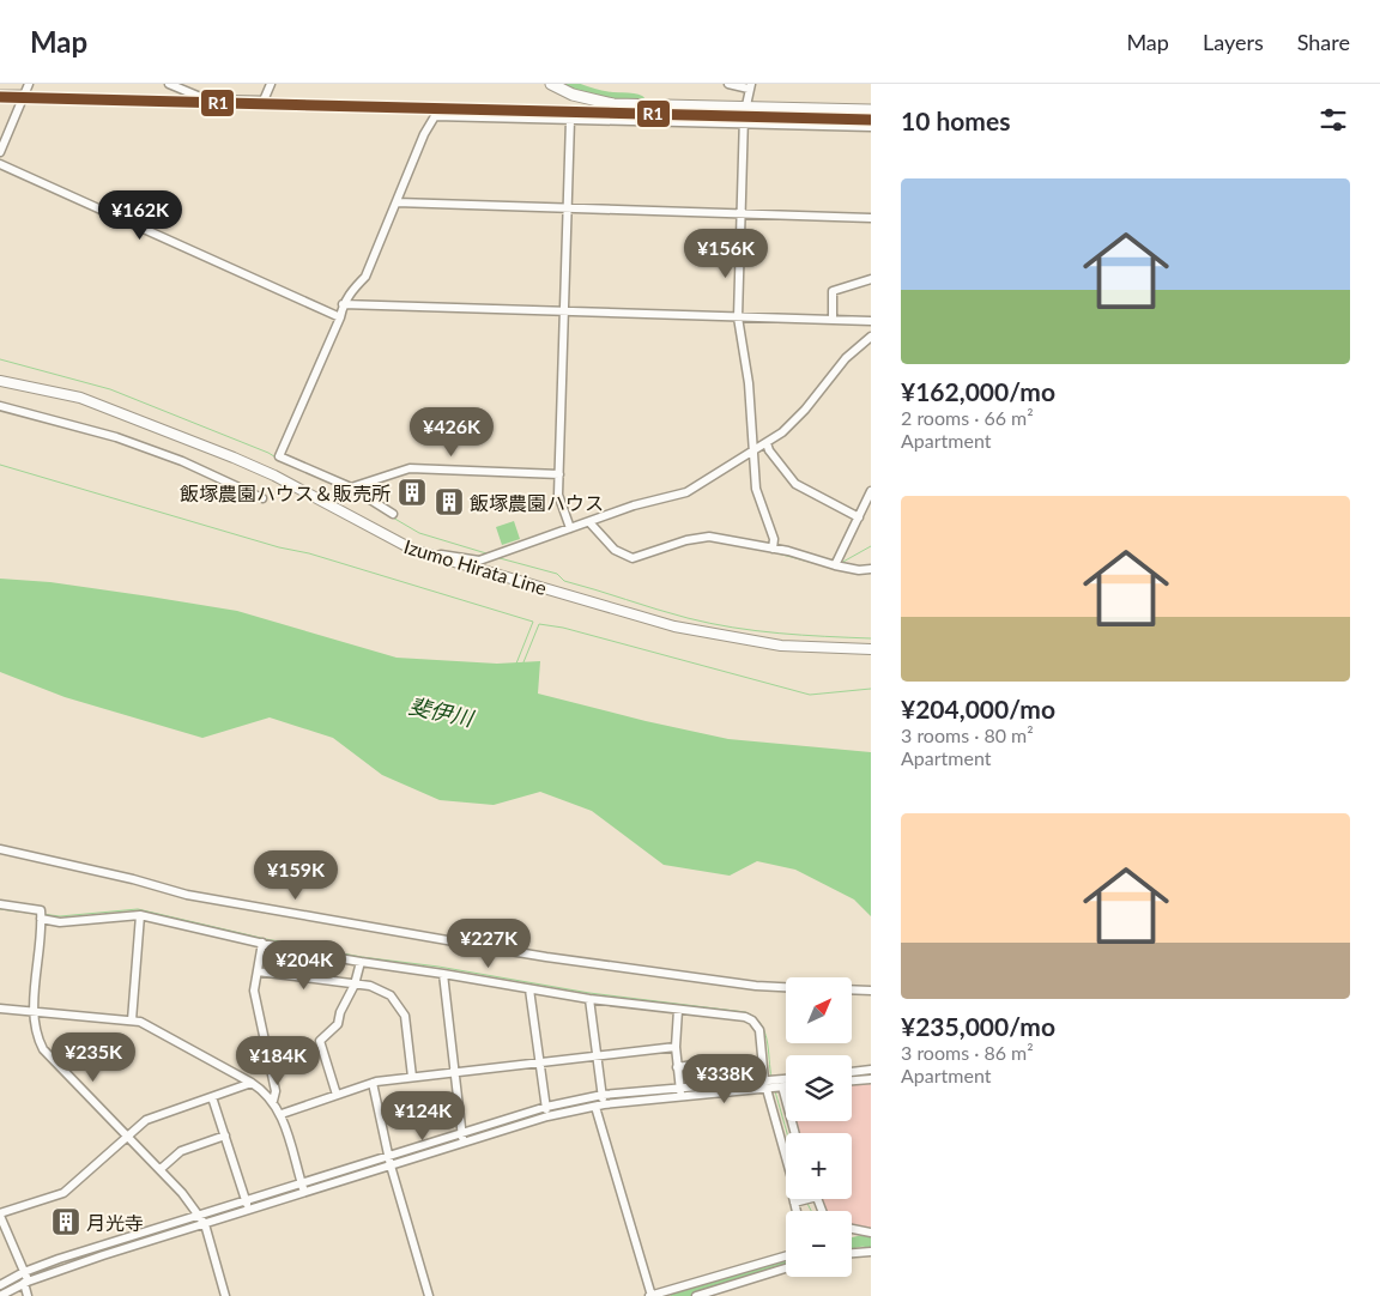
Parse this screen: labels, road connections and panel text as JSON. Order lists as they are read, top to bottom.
{
  "streets": {
    "main road": ["Izumo Hirata Line"]
  },
  "water": ["斐伊川"],
  "places": {
    "building": ["飯塚農園ハウス＆販売所", "飯塚農園ハウス", "月光寺"]
  },
  "lines": ["transit line R1"],
  "north": "top right",
  "page": {
    "header": "Map",
    "nav": ["Map", "Layers", "Share"],
    "heading": "10 homes",
    "list": [
      {
        "name": "¥162,000/mo",
        "note": "2 rooms · 66 m² · Apartment"
      },
      {
        "name": "¥204,000/mo",
        "note": "3 rooms · 80 m² · Apartment"
      },
      {
        "name": "¥235,000/mo",
        "note": "3 rooms · 86 m² · Apartment"
      }
    ],
    "price": [
      "¥162K",
      "¥156K",
      "¥426K",
      "¥159K",
      "¥227K",
      "¥204K",
      "¥235K",
      "¥184K",
      "¥338K",
      "¥124K"
    ],
    "map_buttons": ["+", "−"]
  }
}
